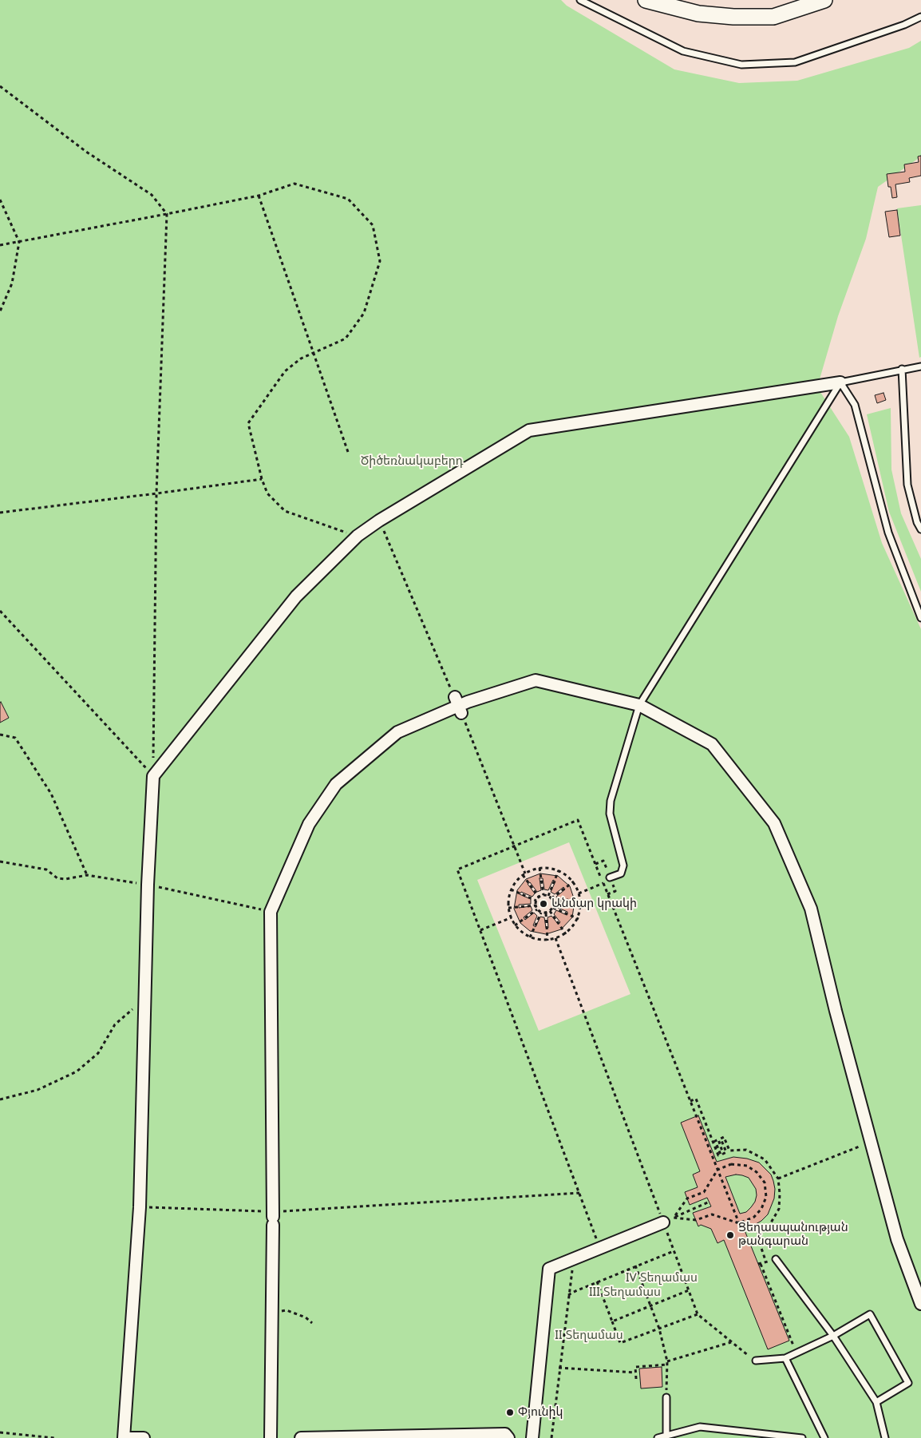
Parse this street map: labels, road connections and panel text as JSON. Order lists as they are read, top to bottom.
{
  "parks": [
    "Ծիծեռնակաբերդ",
    "IV Տեղամաս",
    "III Տեղամաս",
    "II Տեղամաս"
  ],
  "places": ["Անմար կրակի", "Ցեղասպանության թանգարան", "Փյունիկ"]
}
